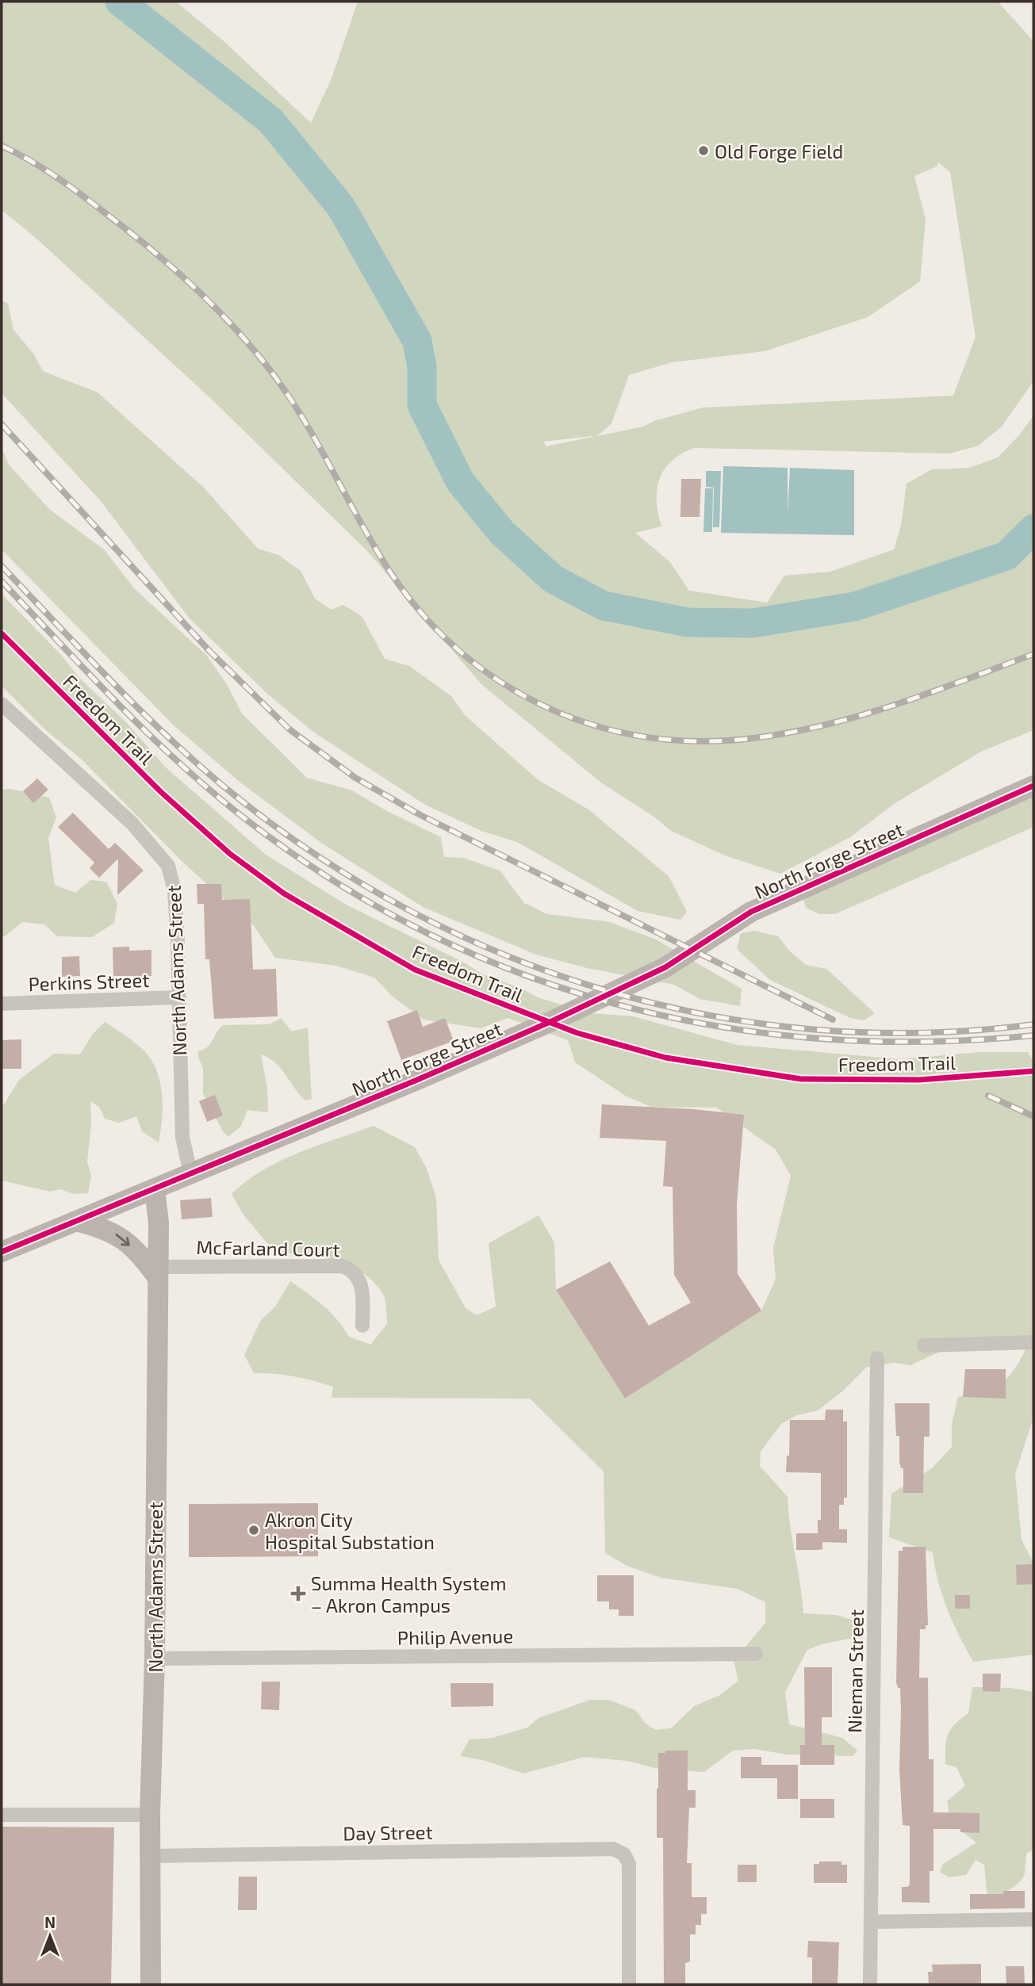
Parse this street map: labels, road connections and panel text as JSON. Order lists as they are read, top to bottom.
{
  "streets": {
    "street": [
      "North Forge Street",
      "North Adams Street",
      "Perkins Street",
      "McFarland Court",
      "Philip Avenue",
      "Nieman Street",
      "Day Street"
    ],
    "cycle path": ["Freedom Trail"]
  },
  "crossings": [
    ["North Forge Street", "North Adams Street"],
    ["North Adams Street", "Perkins Street"],
    ["North Adams Street", "McFarland Court"],
    ["North Adams Street", "Philip Avenue"],
    ["North Adams Street", "Day Street"]
  ],
  "places": {
    "other": ["Old Forge Field", "Akron City Hospital Substation"],
    "health": ["Summa Health System – Akron Campus"]
  },
  "north": "top"
}
